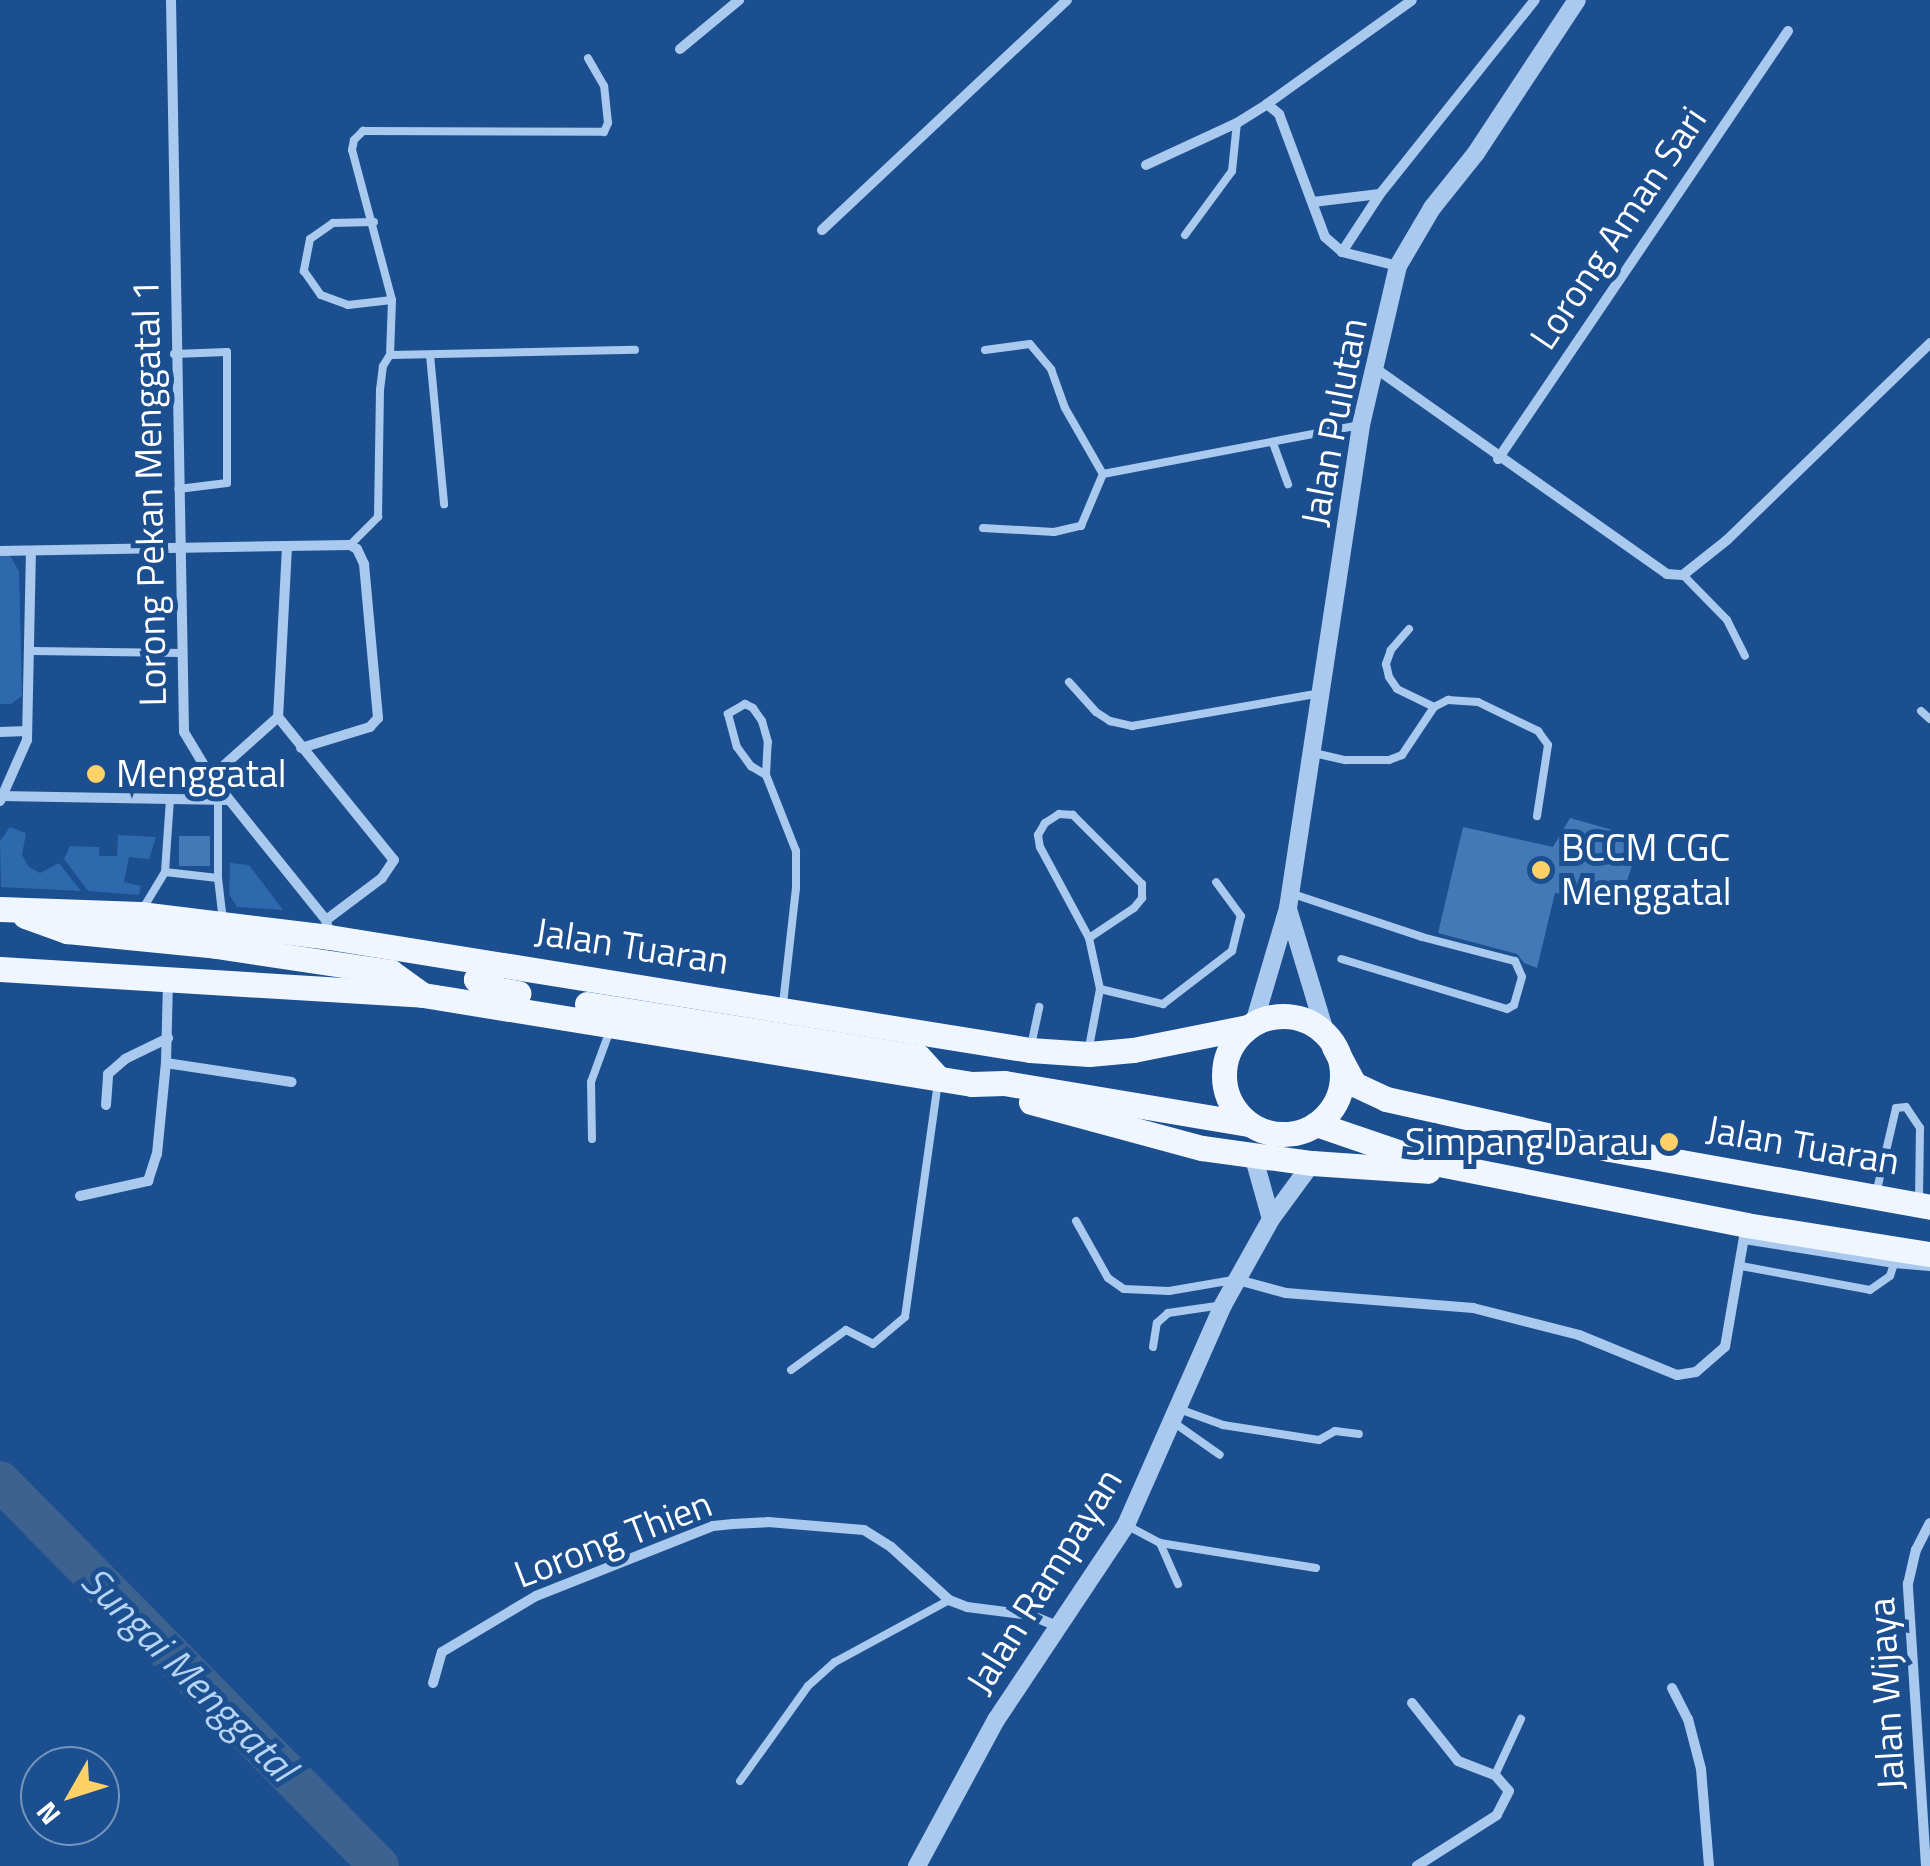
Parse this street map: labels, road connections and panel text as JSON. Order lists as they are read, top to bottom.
{
  "streets": {
    "main road": ["Jalan Tuaran"],
    "street": [
      "Lorong Aman Sari",
      "Jalan Pulutan",
      "Lorong Pekan Menggatal 1",
      "Lorong Thien",
      "Jalan Rampayan",
      "Jalan Wijaya"
    ]
  },
  "crossings": [
    ["Jalan Pulutan", "Jalan Tuaran"],
    ["Lorong Pekan Menggatal 1", "Jalan Tuaran"],
    ["Lorong Thien", "Jalan Rampayan"]
  ],
  "water": ["Sungai Menggatal"],
  "places": ["Menggatal", "BCCM CGC Menggatal", "Simpang Darau"],
  "north": "bottom left"
}
